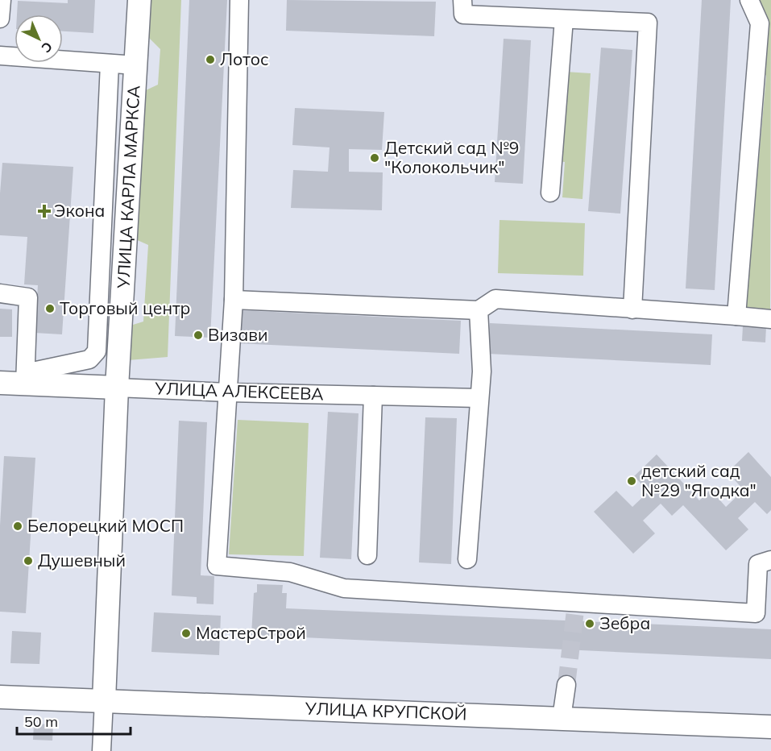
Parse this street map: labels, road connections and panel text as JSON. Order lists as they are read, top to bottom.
{
  "streets": {
    "main road": ["УЛИЦА КАРЛА МАРКСА", "УЛИЦА АЛЕКСЕЕВА", "УЛИЦА КРУПСКОЙ"]
  },
  "crossings": [
    ["УЛИЦА КАРЛА МАРКСА", "УЛИЦА АЛЕКСЕЕВА"],
    ["УЛИЦА КАРЛА МАРКСА", "УЛИЦА КРУПСКОЙ"]
  ],
  "places": {
    "other": [
      "Лотос",
      "Детский сад №9 \"Колокольчик\"",
      "Торговый центр",
      "Визави",
      "детский сад №29 \"Ягодка\"",
      "Белорецкий МОСП",
      "Душевный",
      "Зебра",
      "МастерСтрой"
    ],
    "health": ["Экона"]
  },
  "scale_bar": "50 m",
  "north": "bottom right"
}
